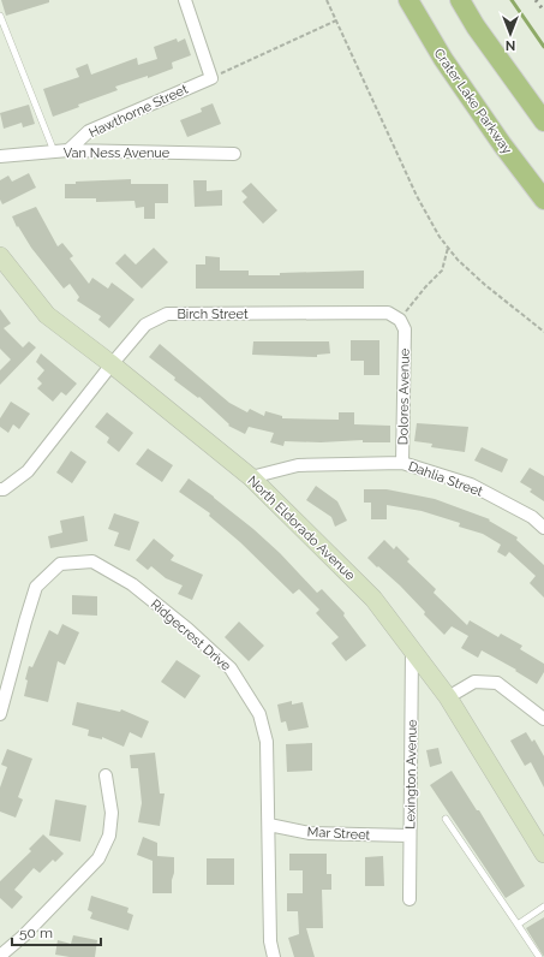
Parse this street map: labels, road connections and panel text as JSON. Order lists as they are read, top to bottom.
{
  "streets": {
    "main road": ["Crater Lake Parkway"],
    "street": [
      "Hawthorne Street",
      "Van Ness Avenue",
      "Birch Street",
      "Dolores Avenue",
      "Dahlia Street",
      "North Eldorado Avenue",
      "Ridgecrest Drive",
      "Lexington Avenue",
      "Mar Street"
    ]
  },
  "crossings": [
    ["Hawthorne Street", "Van Ness Avenue"],
    ["Birch Street", "Dolores Avenue"],
    ["Birch Street", "North Eldorado Avenue"],
    ["Dolores Avenue", "Dahlia Street"],
    ["Dahlia Street", "North Eldorado Avenue"],
    ["North Eldorado Avenue", "Lexington Avenue"],
    ["Ridgecrest Drive", "Mar Street"],
    ["Lexington Avenue", "Mar Street"]
  ],
  "scale_bar": "50 m",
  "north": "bottom"
}
